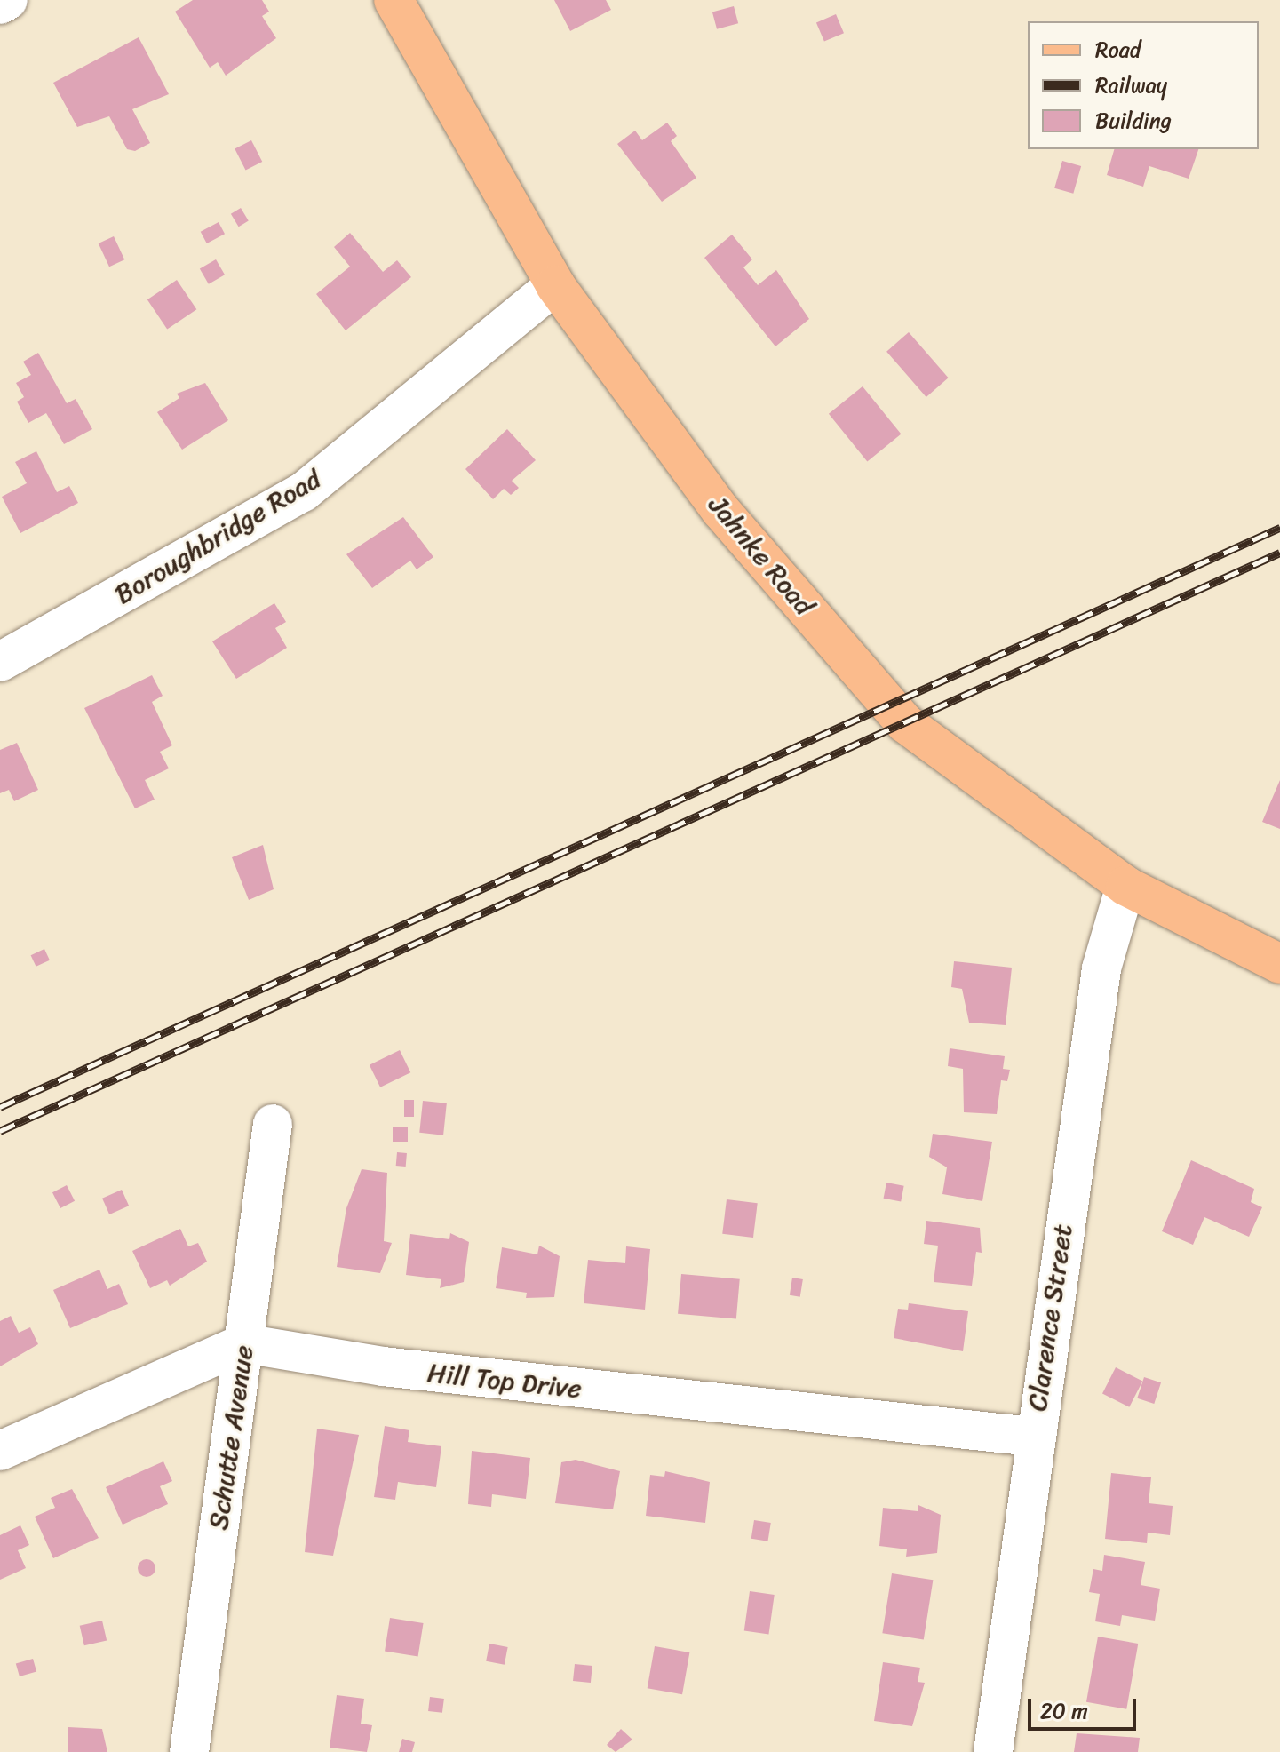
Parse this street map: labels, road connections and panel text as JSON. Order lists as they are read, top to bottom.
{
  "streets": {
    "main road": ["Jahnke Road"],
    "street": [
      "Boroughbridge Road",
      "Clarence Street",
      "Hill Top Drive",
      "Schutte Avenue"
    ]
  },
  "crossings": [
    ["Boroughbridge Road", "Jahnke Road"],
    ["Jahnke Road", "Clarence Street"],
    ["Clarence Street", "Hill Top Drive"],
    ["Hill Top Drive", "Schutte Avenue"]
  ],
  "legend": ["Road", "Railway", "Building"],
  "scale_bar": "20 m"
}
